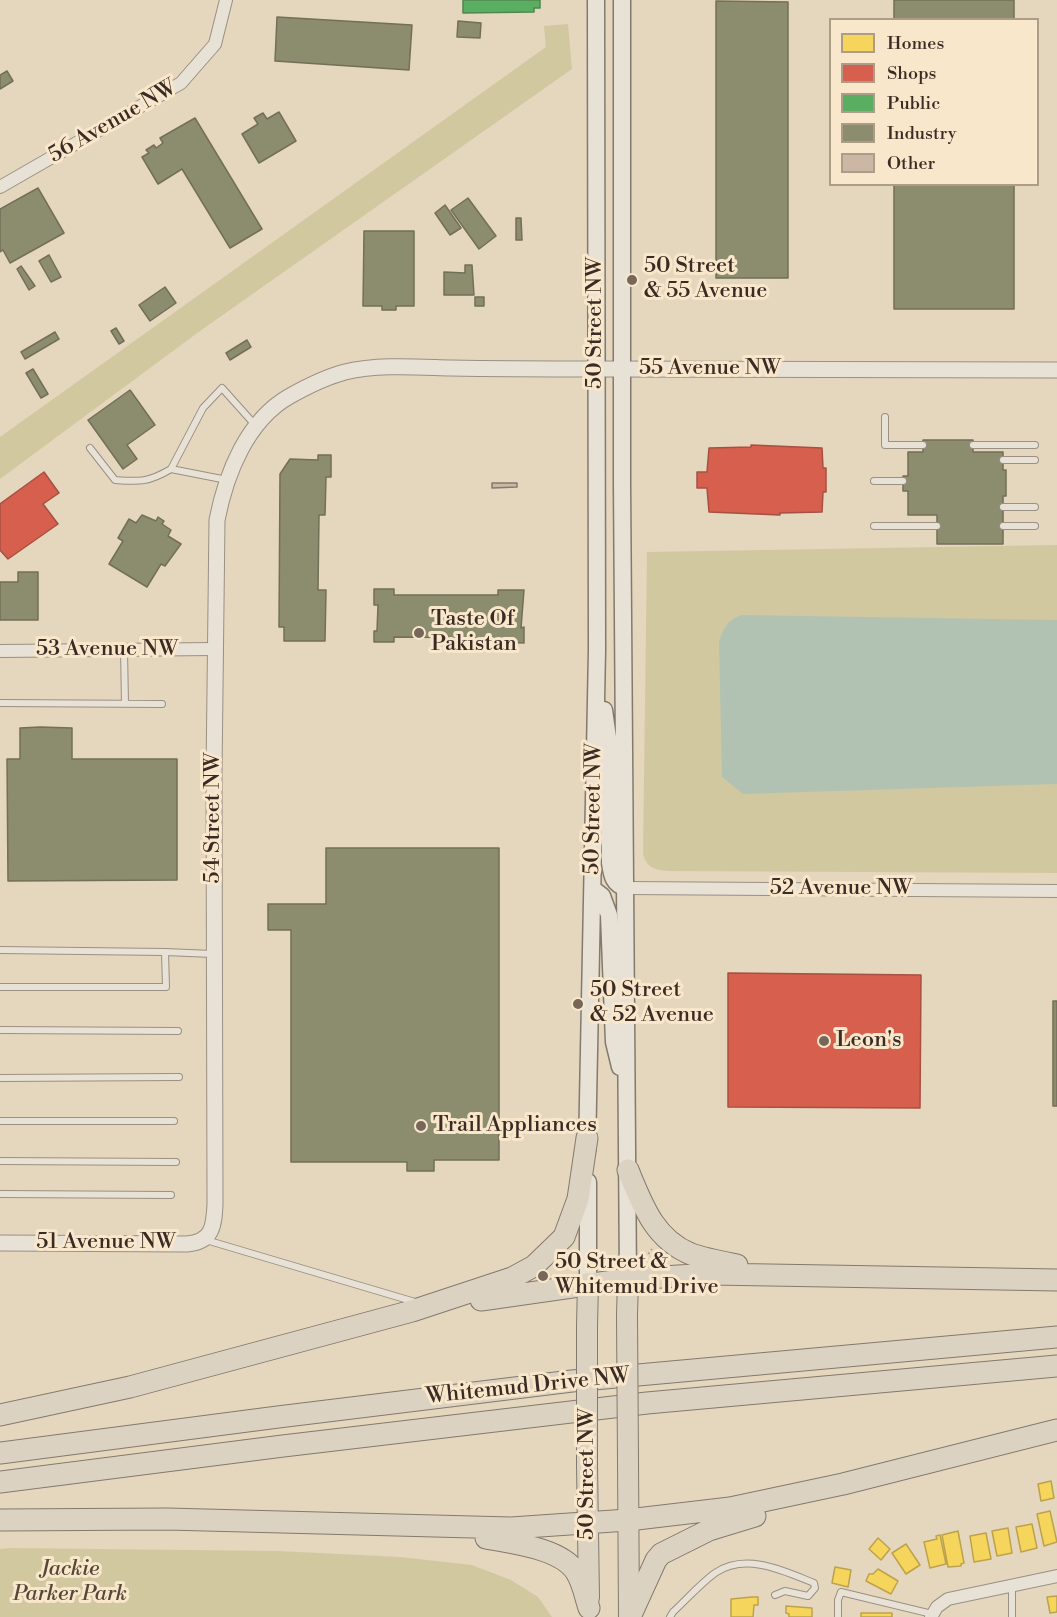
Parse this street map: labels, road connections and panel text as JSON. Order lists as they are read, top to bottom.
{
  "streets": {
    "highway": ["Whitemud Drive NW"],
    "main road": ["50 Street NW"],
    "street": [
      "56 Avenue NW",
      "55 Avenue NW",
      "53 Avenue NW",
      "54 Street NW",
      "52 Avenue NW",
      "51 Avenue NW"
    ]
  },
  "crossings": [
    ["50 Street NW", "55 Avenue NW"],
    ["50 Street NW", "52 Avenue NW"],
    ["55 Avenue NW", "54 Street NW"],
    ["53 Avenue NW", "54 Street NW"],
    ["54 Street NW", "51 Avenue NW"]
  ],
  "parks": ["Jackie Parker Park"],
  "places": [
    "50 Street & 55 Avenue",
    "Taste Of Pakistan",
    "50 Street & 52 Avenue",
    "Leon's",
    "Trail Appliances",
    "50 Street & Whitemud Drive"
  ],
  "legend": [
    "Homes",
    "Shops",
    "Public",
    "Industry",
    "Other"
  ]
}
